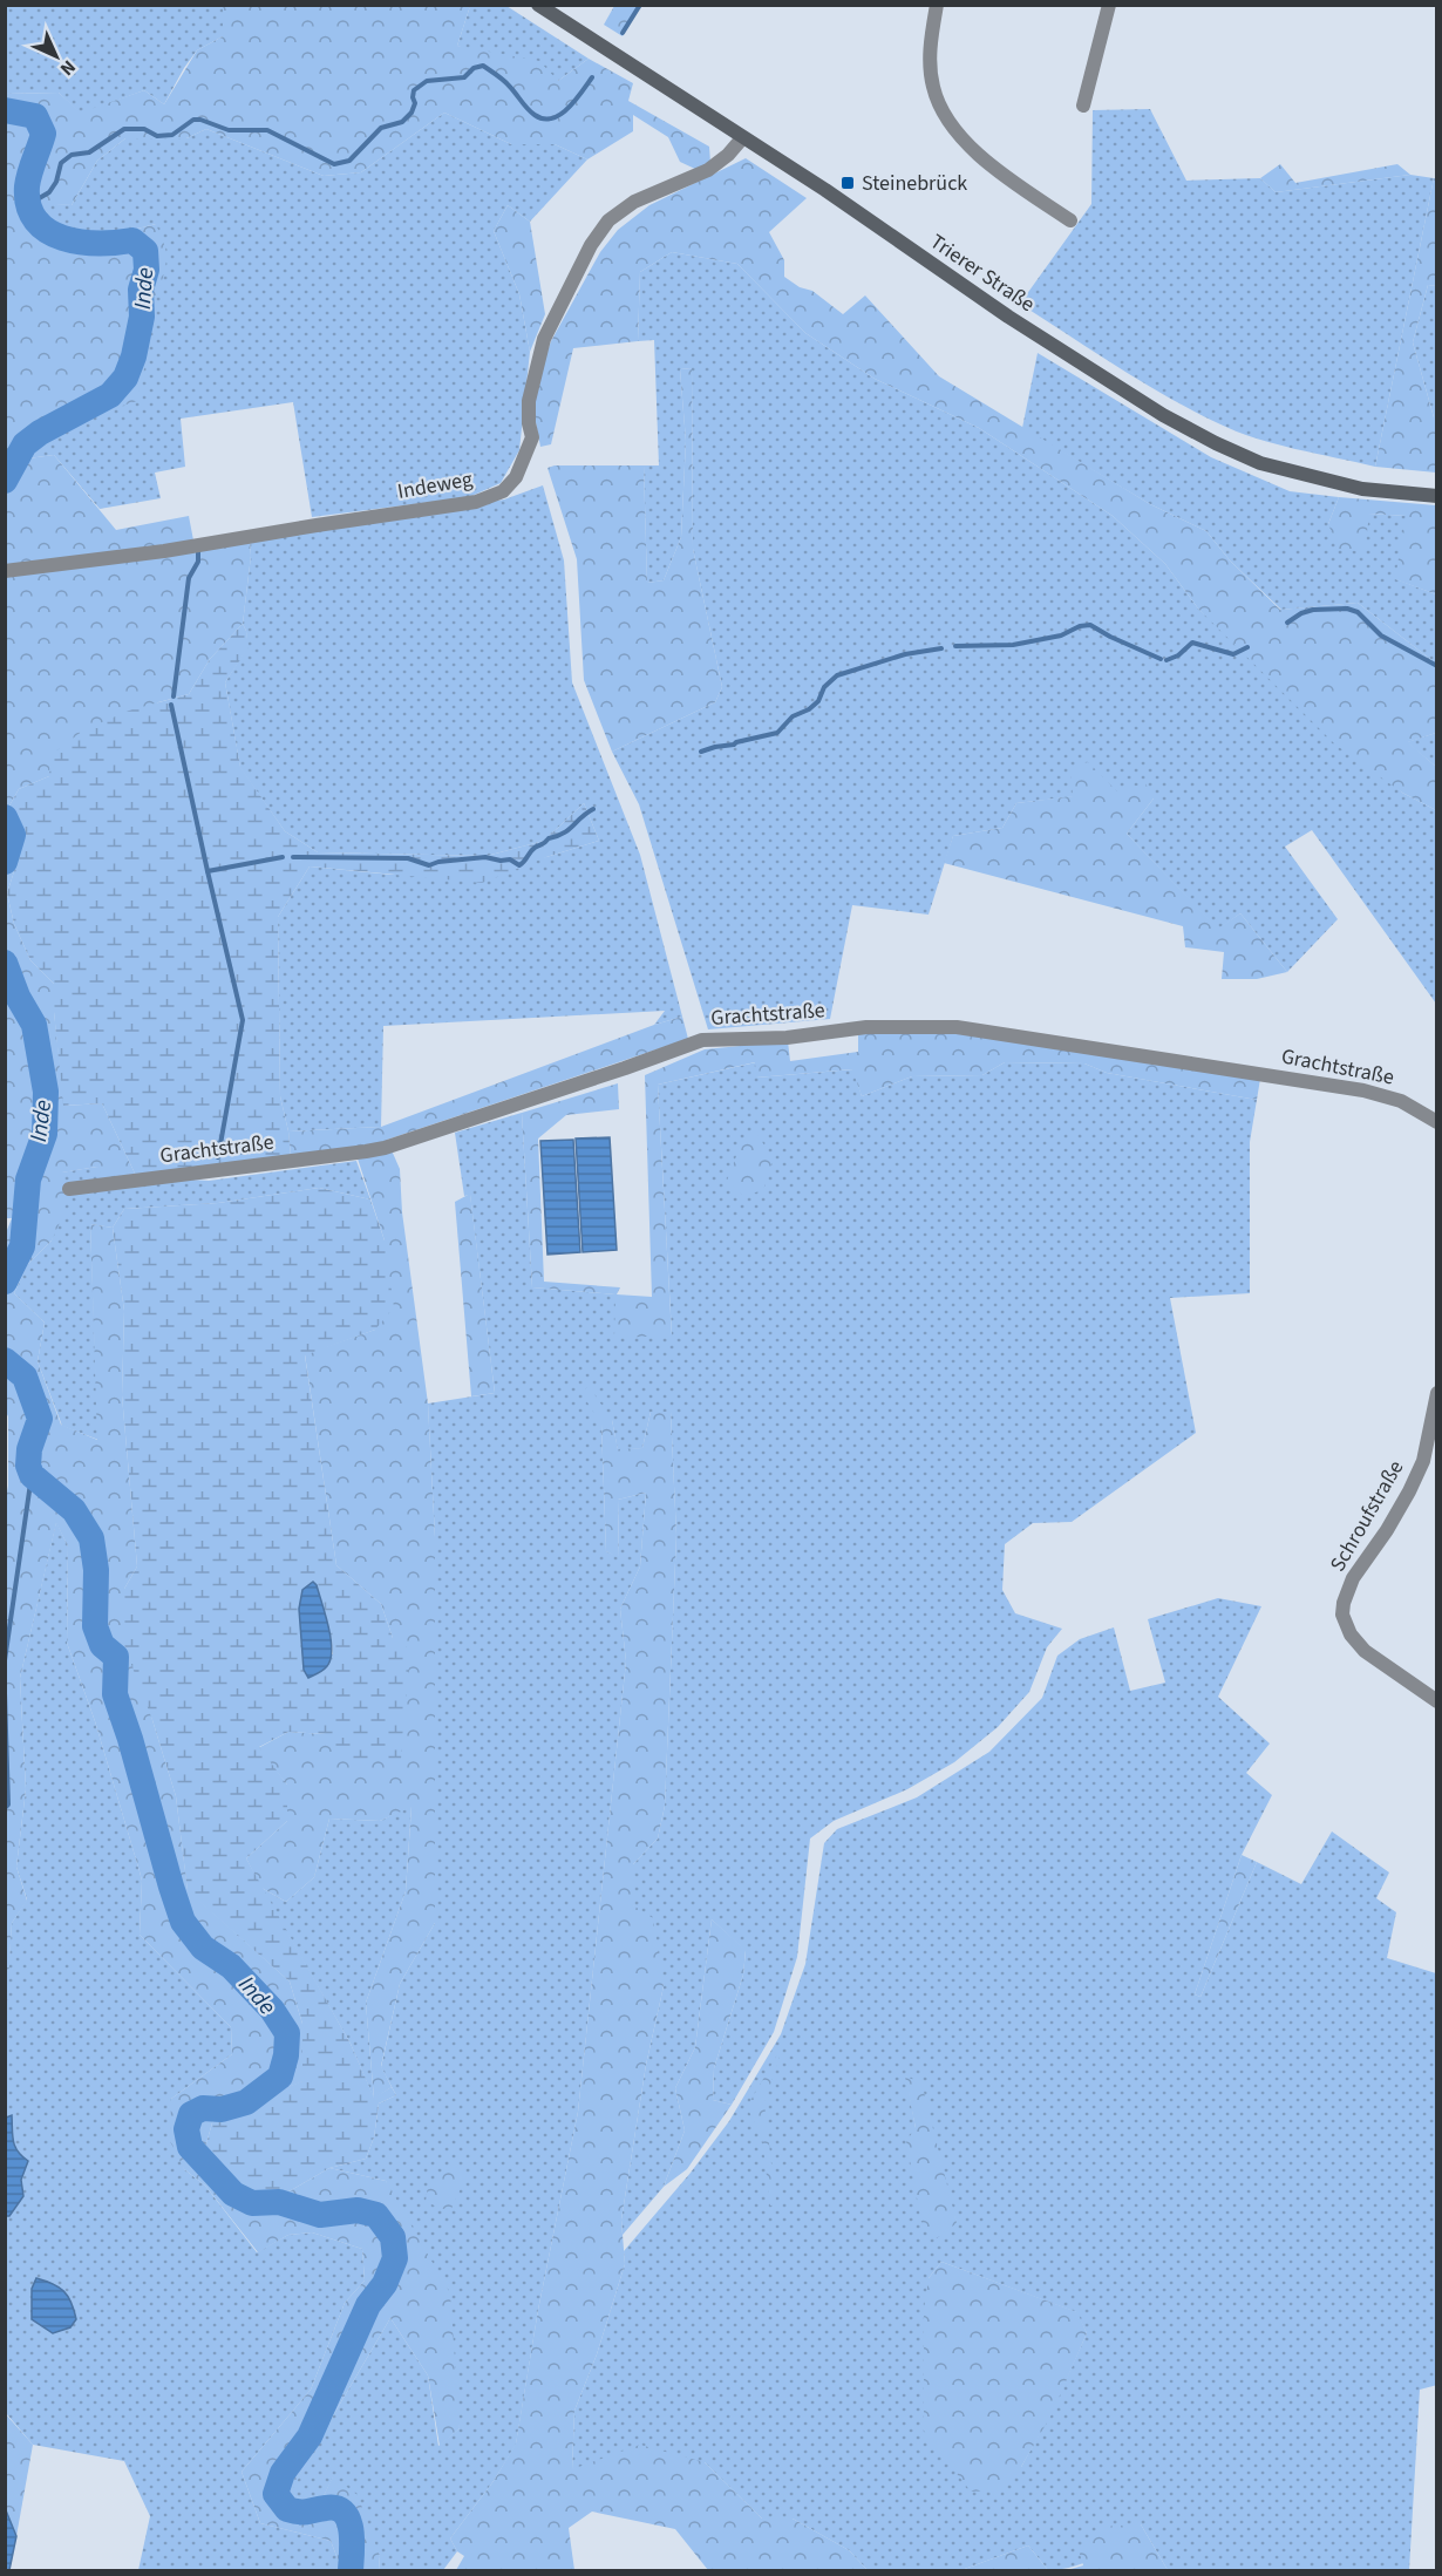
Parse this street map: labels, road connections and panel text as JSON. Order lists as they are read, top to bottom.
{
  "streets": {
    "main road": ["Trierer Straße"],
    "street": ["Indeweg", "Grachtstraße", "Schroufstraße"]
  },
  "crossings": [
    ["Trierer Straße", "Indeweg"]
  ],
  "water": ["Inde"],
  "places": {
    "transit": ["Steinebrück"]
  },
  "north": "bottom right"
}
